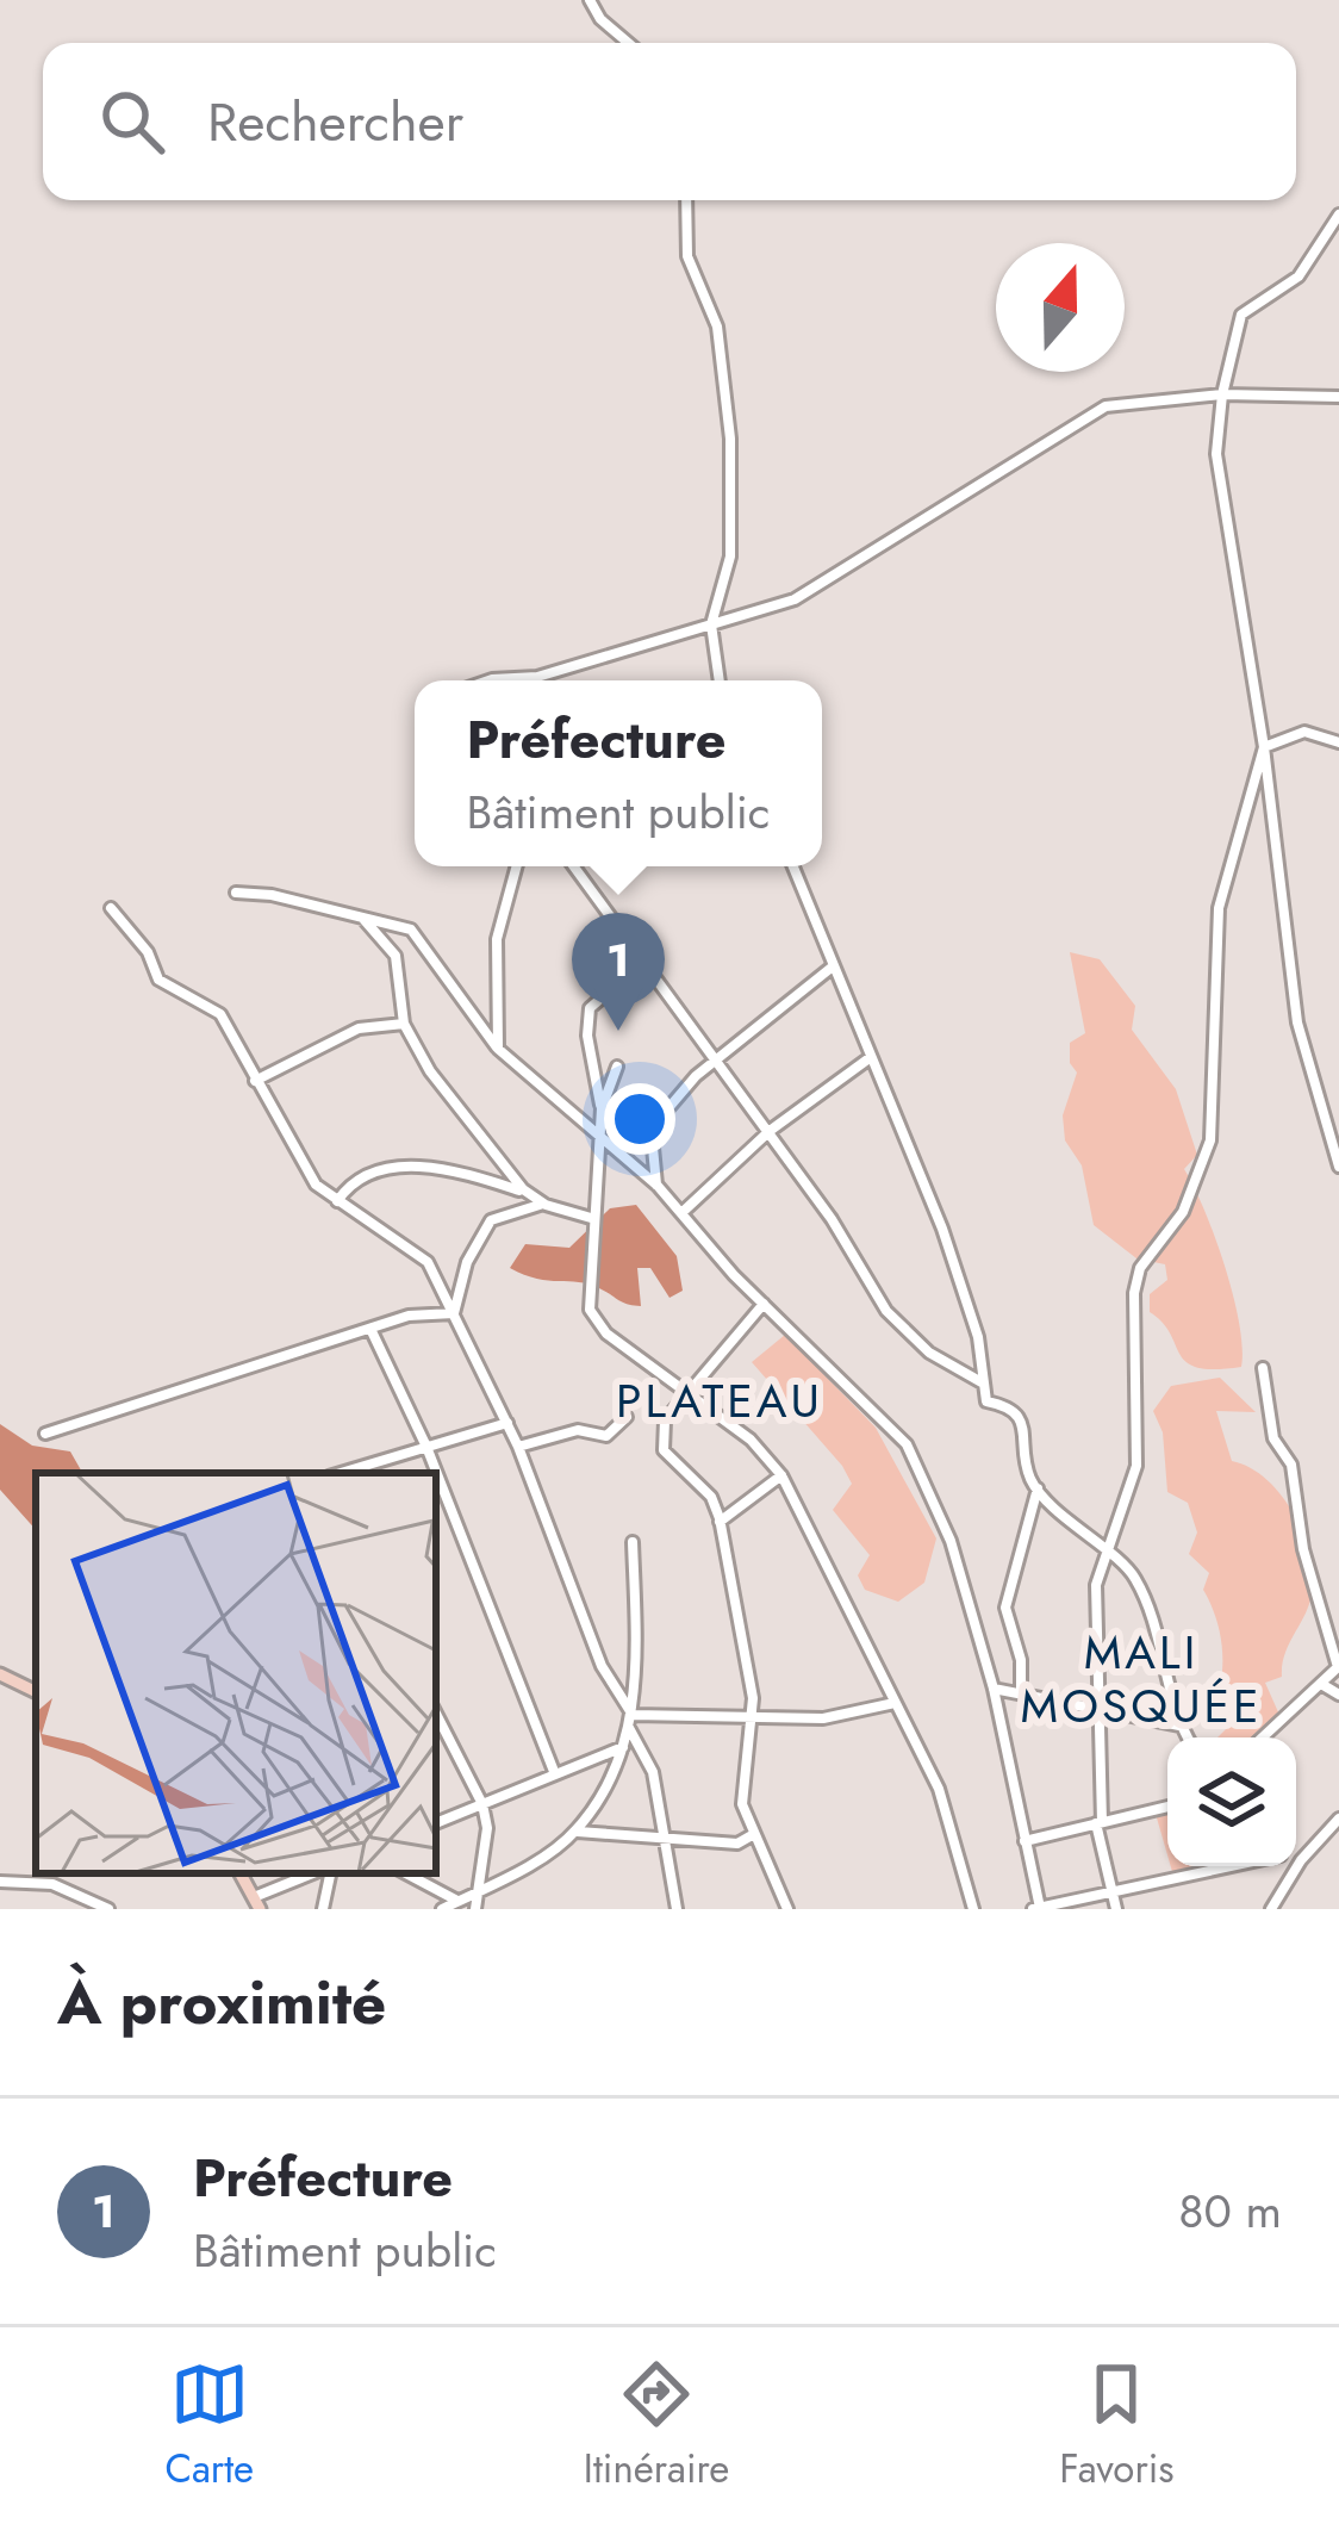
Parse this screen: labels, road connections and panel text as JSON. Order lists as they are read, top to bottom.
{
  "districts": ["PLATEAU", "MALI MOSQUÉE"],
  "north": "top",
  "page": {
    "search": "Rechercher",
    "popup": ["Préfecture", "Bâtiment public"],
    "pins": "1",
    "heading": "À proximité",
    "list": [
      {
        "mark": "1",
        "name": "Préfecture",
        "note": "Bâtiment public",
        "value": "80 m"
      }
    ],
    "nav": ["Carte", "Itinéraire", "Favoris"]
  }
}
